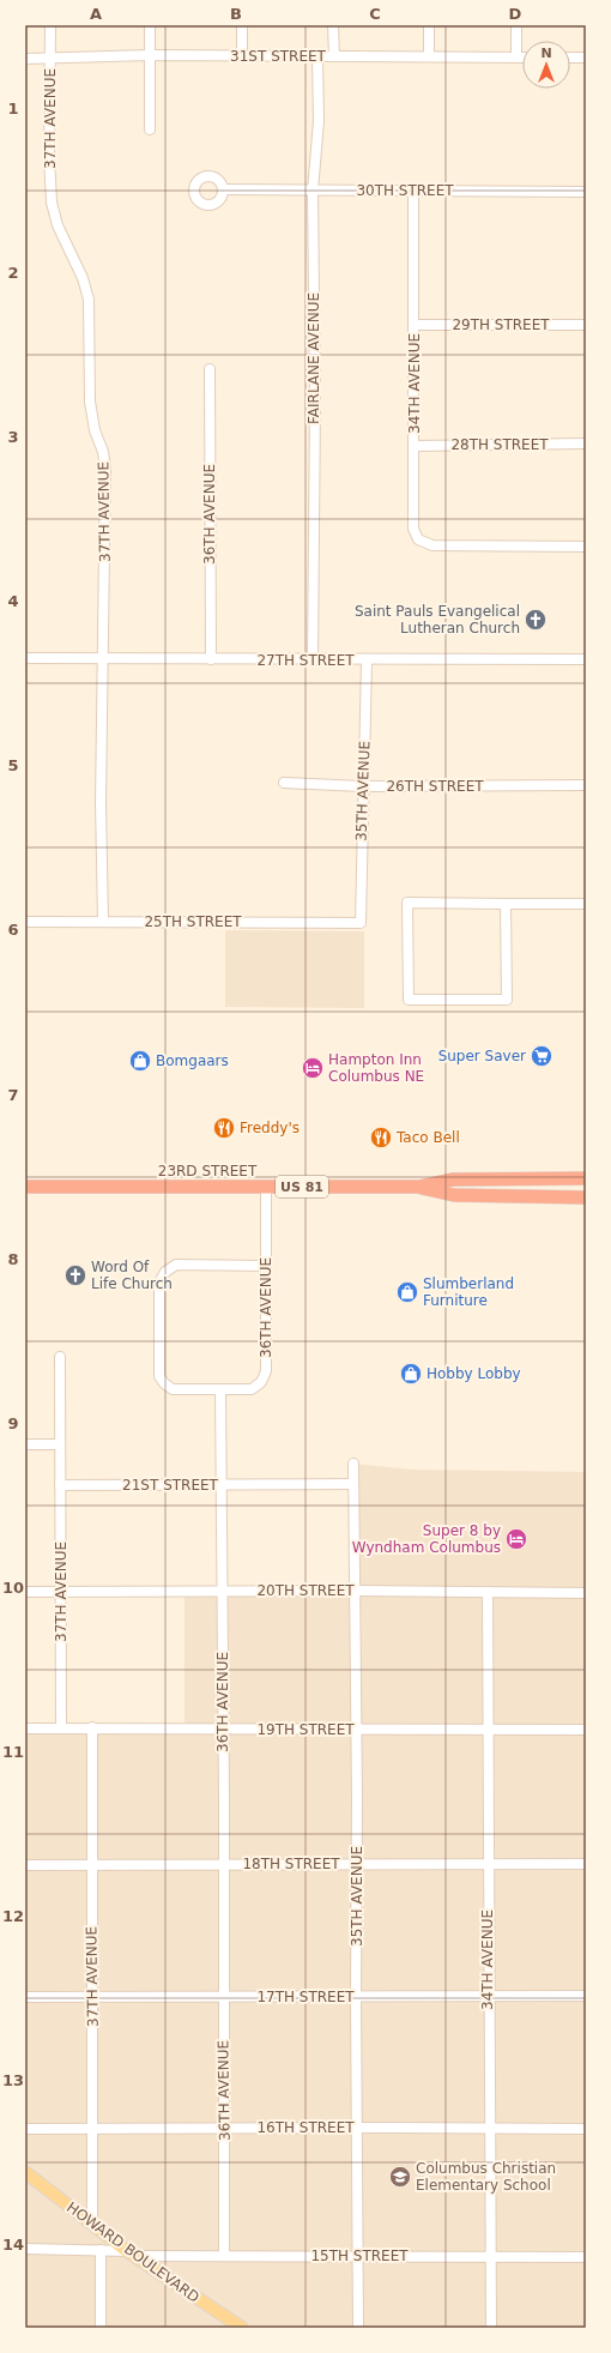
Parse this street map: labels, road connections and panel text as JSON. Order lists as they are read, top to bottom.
{
  "streets": {
    "highway": ["23RD STREET", "US 81"],
    "main road": ["HOWARD BOULEVARD"],
    "street": [
      "31ST STREET",
      "37TH AVENUE",
      "30TH STREET",
      "29TH STREET",
      "FAIRLANE AVENUE",
      "34TH AVENUE",
      "28TH STREET",
      "36TH AVENUE",
      "27TH STREET",
      "26TH STREET",
      "35TH AVENUE",
      "25TH STREET",
      "21ST STREET",
      "20TH STREET",
      "19TH STREET",
      "18TH STREET",
      "17TH STREET",
      "16TH STREET",
      "15TH STREET"
    ]
  },
  "crossings": [
    ["31ST STREET", "37TH AVENUE"],
    ["31ST STREET", "FAIRLANE AVENUE"],
    ["37TH AVENUE", "27TH STREET"],
    ["37TH AVENUE", "25TH STREET"],
    ["37TH AVENUE", "21ST STREET"],
    ["37TH AVENUE", "20TH STREET"],
    ["37TH AVENUE", "19TH STREET"],
    ["37TH AVENUE", "18TH STREET"],
    ["37TH AVENUE", "17TH STREET"],
    ["37TH AVENUE", "16TH STREET"],
    ["37TH AVENUE", "HOWARD BOULEVARD"],
    ["30TH STREET", "FAIRLANE AVENUE"],
    ["30TH STREET", "34TH AVENUE"],
    ["29TH STREET", "34TH AVENUE"],
    ["FAIRLANE AVENUE", "27TH STREET"],
    ["34TH AVENUE", "28TH STREET"],
    ["34TH AVENUE", "20TH STREET"],
    ["34TH AVENUE", "19TH STREET"],
    ["34TH AVENUE", "18TH STREET"],
    ["34TH AVENUE", "17TH STREET"],
    ["34TH AVENUE", "16TH STREET"],
    ["34TH AVENUE", "15TH STREET"],
    ["36TH AVENUE", "27TH STREET"],
    ["36TH AVENUE", "23RD STREET"],
    ["36TH AVENUE", "21ST STREET"],
    ["36TH AVENUE", "20TH STREET"],
    ["36TH AVENUE", "19TH STREET"],
    ["36TH AVENUE", "18TH STREET"],
    ["36TH AVENUE", "17TH STREET"],
    ["36TH AVENUE", "16TH STREET"],
    ["36TH AVENUE", "15TH STREET"],
    ["27TH STREET", "35TH AVENUE"],
    ["26TH STREET", "35TH AVENUE"],
    ["35TH AVENUE", "25TH STREET"],
    ["35TH AVENUE", "21ST STREET"],
    ["35TH AVENUE", "20TH STREET"],
    ["35TH AVENUE", "19TH STREET"],
    ["35TH AVENUE", "18TH STREET"],
    ["35TH AVENUE", "17TH STREET"],
    ["35TH AVENUE", "16TH STREET"],
    ["35TH AVENUE", "15TH STREET"],
    ["HOWARD BOULEVARD", "15TH STREET"]
  ],
  "places": {
    "church": ["Saint Pauls Evangelical Lutheran Church", "Word Of Life Church"],
    "supermarket": ["Super Saver"],
    "shop": ["Bomgaars", "Slumberland Furniture", "Hobby Lobby"],
    "hotel": ["Hampton Inn Columbus NE", "Super 8 by Wyndham Columbus"],
    "restaurant": ["Freddy's", "Taco Bell"],
    "school or university": ["Columbus Christian Elementary School"]
  },
  "north": "top",
  "grid": {
    "columns": [
      "A",
      "B",
      "C",
      "D"
    ],
    "rows": [
      "1",
      "2",
      "3",
      "4",
      "5",
      "6",
      "7",
      "8",
      "9",
      "10",
      "11",
      "12",
      "13",
      "14"
    ]
  }
}
